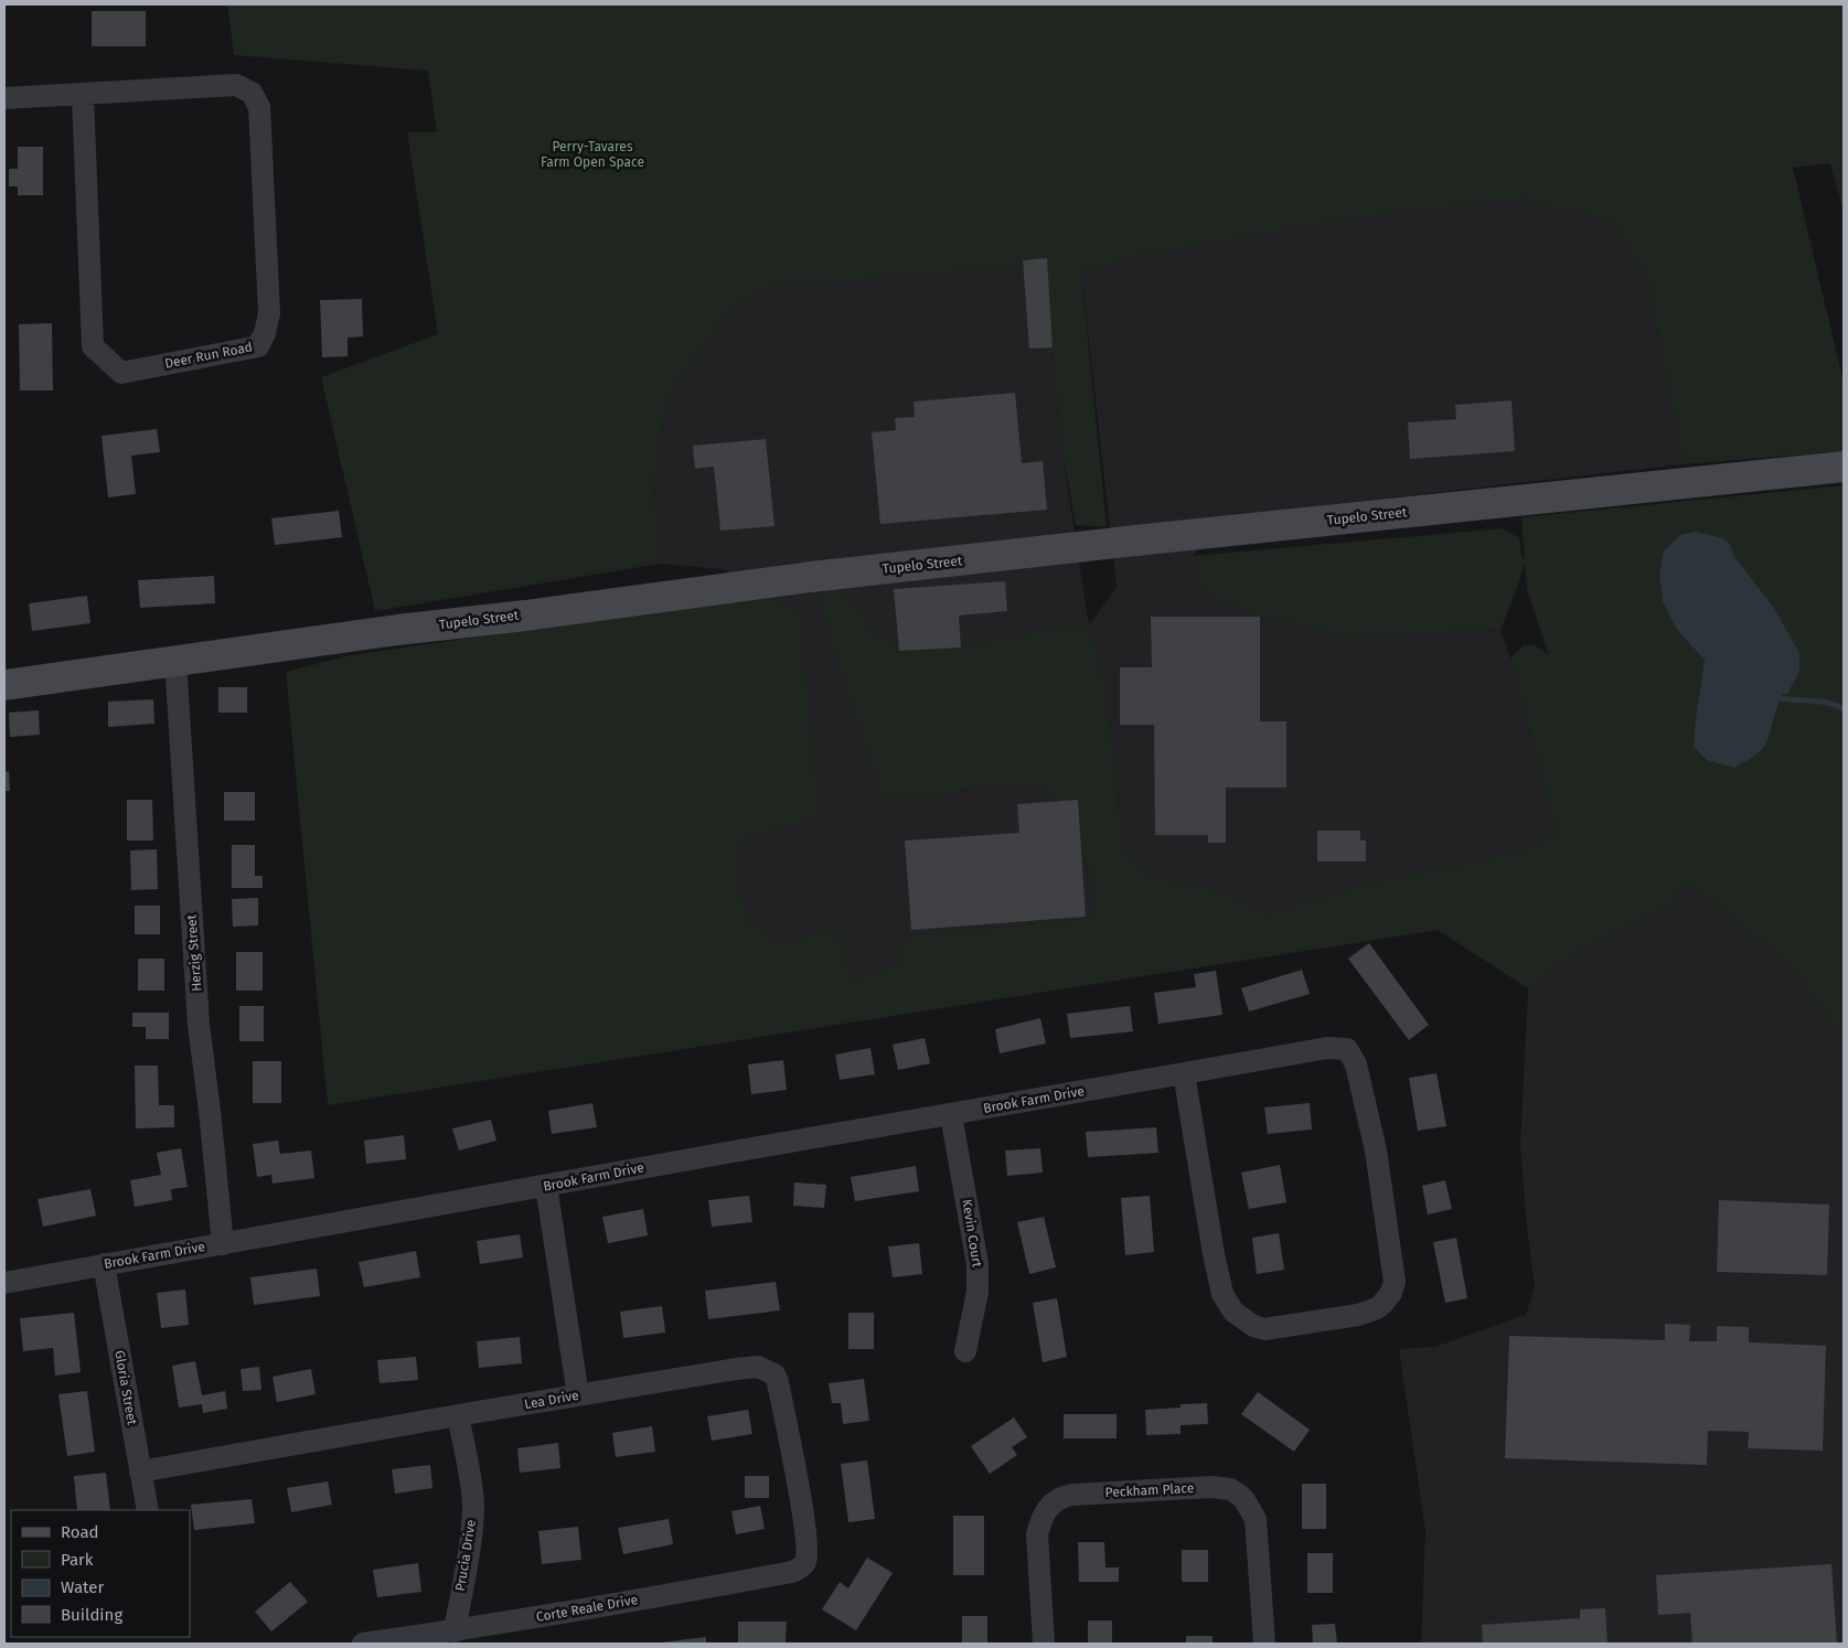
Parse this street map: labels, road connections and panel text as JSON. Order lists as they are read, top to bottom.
{
  "streets": {
    "main road": ["Tupelo Street"],
    "street": [
      "Deer Run Road",
      "Herzig Street",
      "Brook Farm Drive",
      "Kevin Court",
      "Gloria Street",
      "Lea Drive",
      "Peckham Place",
      "Prucia Drive",
      "Corte Reale Drive"
    ]
  },
  "crossings": [
    ["Tupelo Street", "Herzig Street"],
    ["Herzig Street", "Brook Farm Drive"],
    ["Brook Farm Drive", "Kevin Court"],
    ["Brook Farm Drive", "Gloria Street"],
    ["Gloria Street", "Lea Drive"],
    ["Lea Drive", "Prucia Drive"],
    ["Lea Drive", "Corte Reale Drive"],
    ["Prucia Drive", "Corte Reale Drive"]
  ],
  "parks": ["Perry-Tavares Farm Open Space"],
  "legend": [
    "Road",
    "Park",
    "Water",
    "Building"
  ]
}
